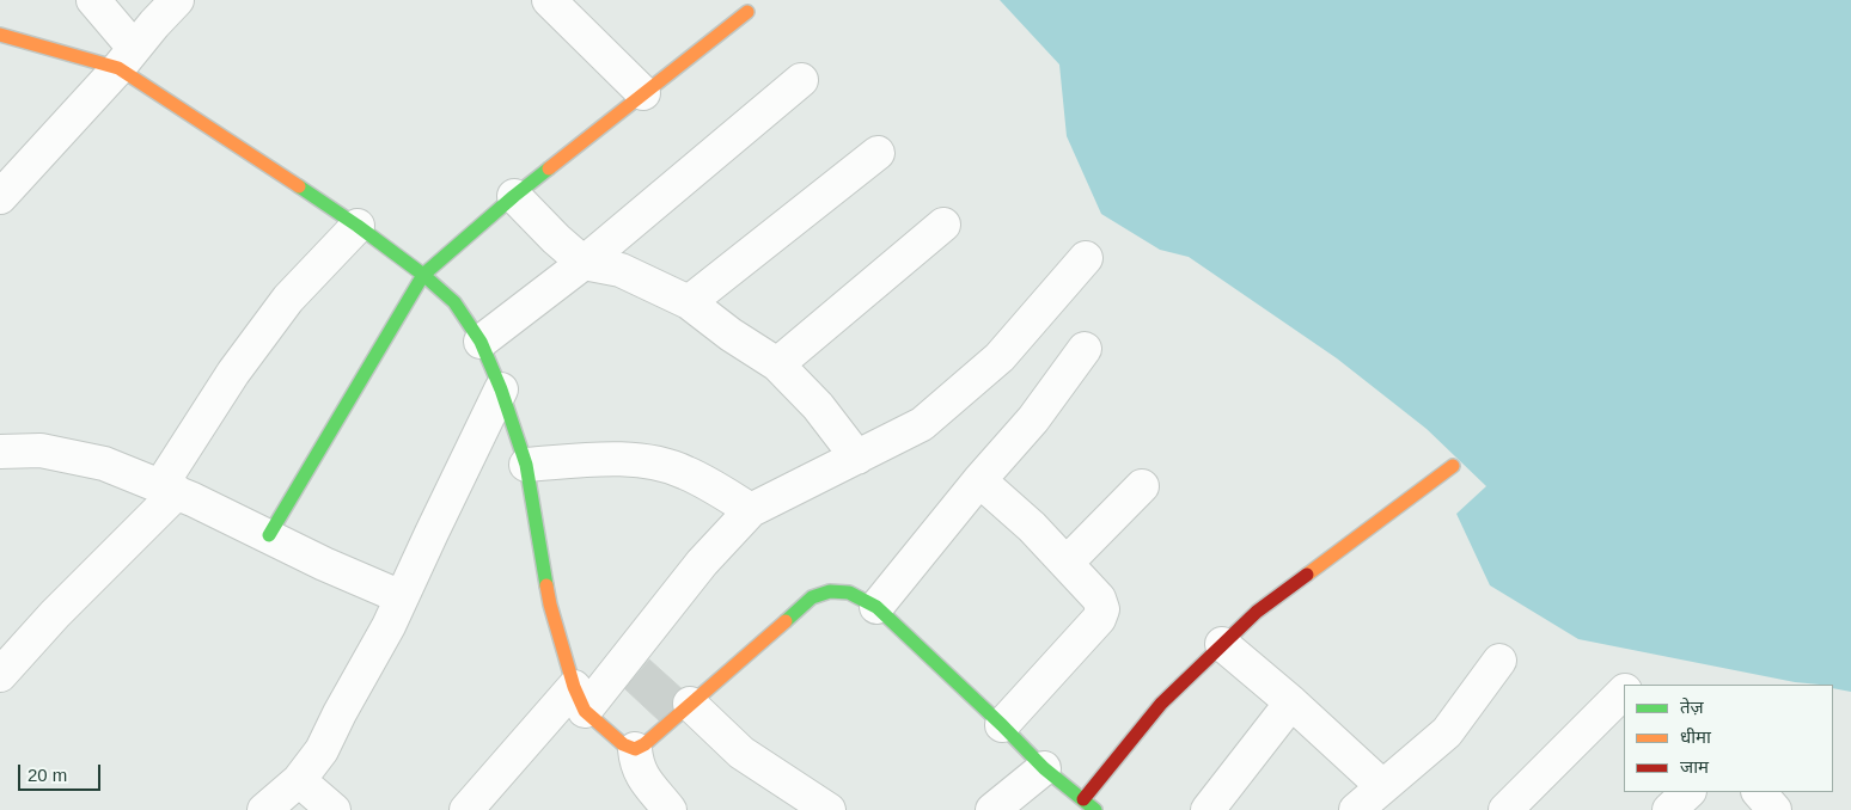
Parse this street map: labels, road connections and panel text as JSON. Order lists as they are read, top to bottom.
{
  "legend": ["तेज़", "धीमा", "जाम"],
  "scale_bar": "20 m"
}
